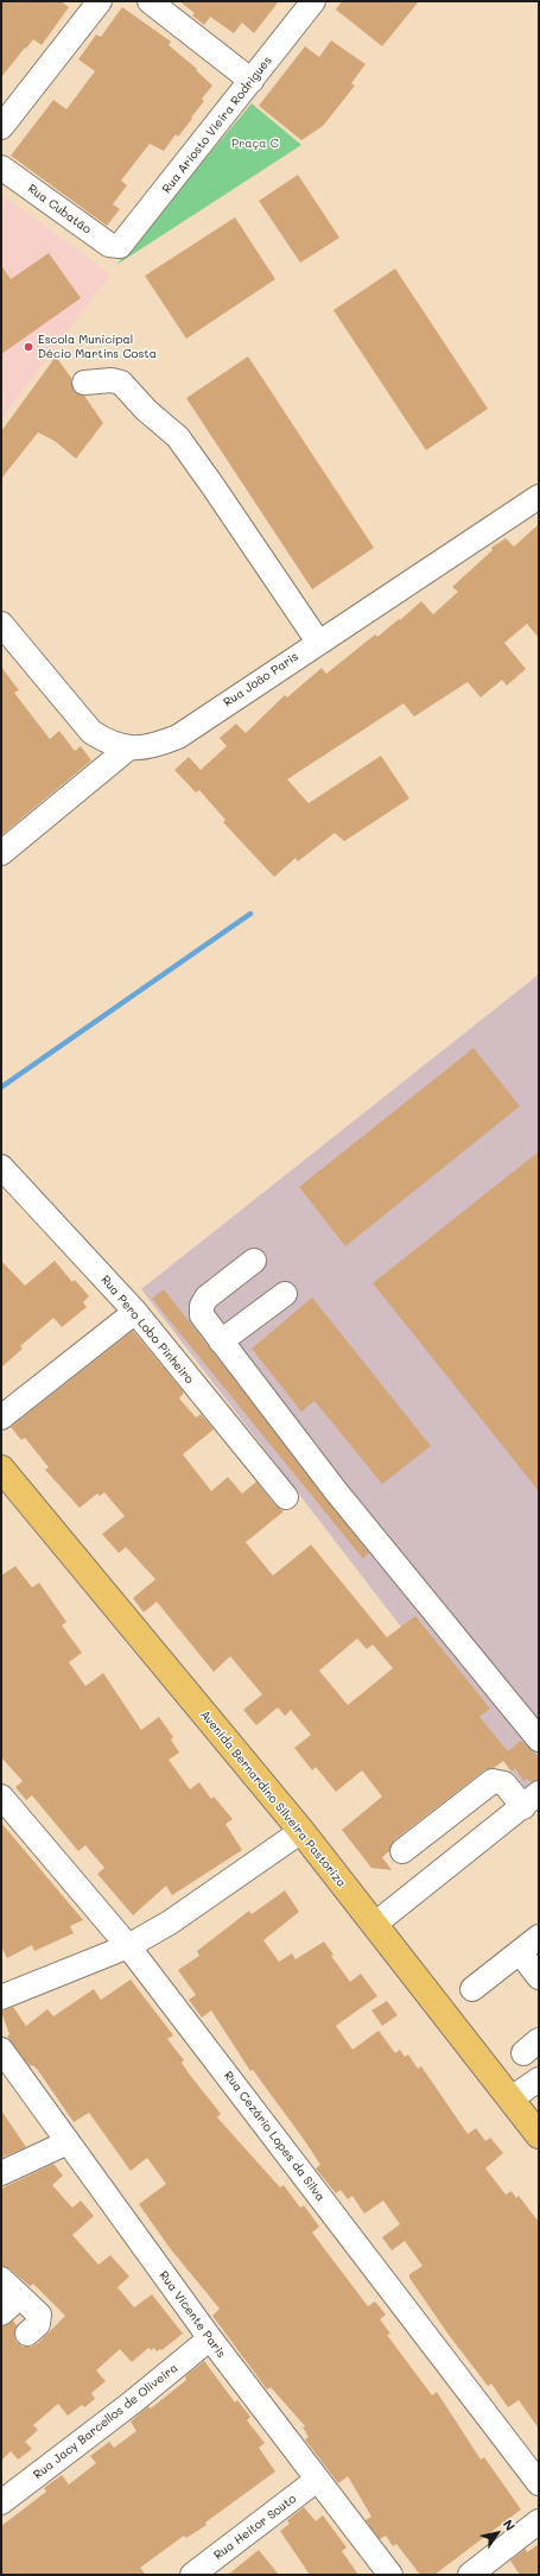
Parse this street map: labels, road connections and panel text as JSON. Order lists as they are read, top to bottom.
{
  "streets": {
    "main road": ["Avenida Bernardino Silveira Pastoriza"],
    "street": [
      "Rua Ariosto Vieira Rodrigues",
      "Rua Cubatão",
      "Rua João Paris",
      "Rua Pero Lobo Pinheiro",
      "Rua Cezário Lopes da Silva",
      "Rua Vicente Paris",
      "Rua Jacy Barcellos de Oliveira",
      "Rua Heitor Souto"
    ]
  },
  "crossings": [
    ["Rua Ariosto Vieira Rodrigues", "Rua Cubatão"],
    ["Rua Vicente Paris", "Rua Jacy Barcellos de Oliveira"],
    ["Rua Vicente Paris", "Rua Heitor Souto"]
  ],
  "parks": ["Praça C"],
  "places": ["Escola Municipal Décio Martins Costa"],
  "north": "top right"
}
